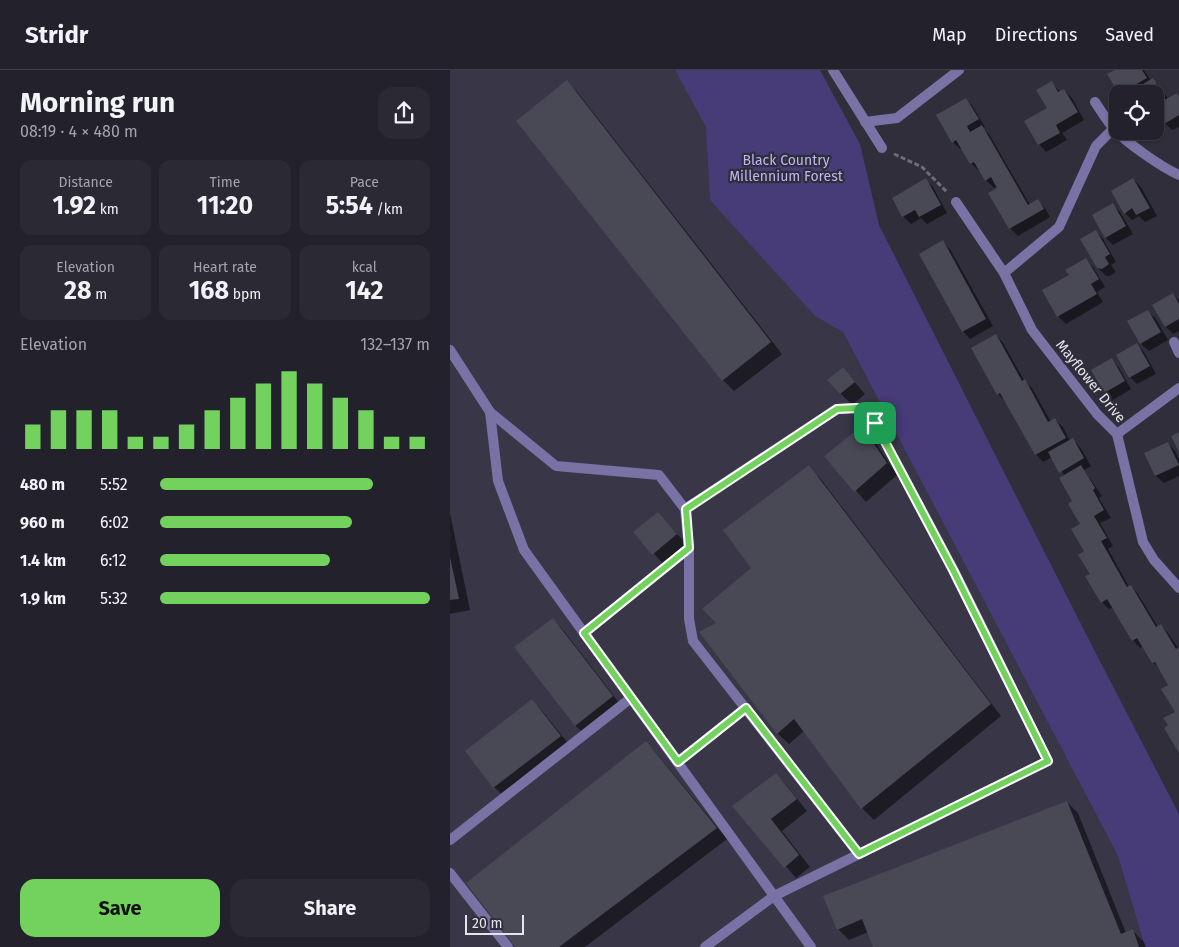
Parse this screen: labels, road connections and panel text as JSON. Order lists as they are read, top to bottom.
{
  "streets": {
    "street": ["Mayflower Drive"]
  },
  "parks": ["Black Country Millennium Forest"],
  "scale_bar": "20 m",
  "page": {
    "header": "Stridr",
    "nav": ["Map", "Directions", "Saved"],
    "heading": ["Morning run", "08:19 · 4 × 480 m"],
    "stats": [
      ["Distance", "1.92 km"],
      ["Time", "11:20"],
      ["Pace", "5:54 /km"],
      ["Elevation", "28 m"],
      ["Heart rate", "168 bpm"],
      ["kcal", "142"]
    ],
    "chart": ["Elevation", "132–137 m"],
    "list": [
      {
        "name": "480 m",
        "note": "5:52"
      },
      {
        "name": "960 m",
        "note": "6:02"
      },
      {
        "name": "1.4 km",
        "note": "6:12"
      },
      {
        "name": "1.9 km",
        "note": "5:32"
      }
    ],
    "buttons": ["Save", "Share"],
    "scale": "20 m"
  }
}
